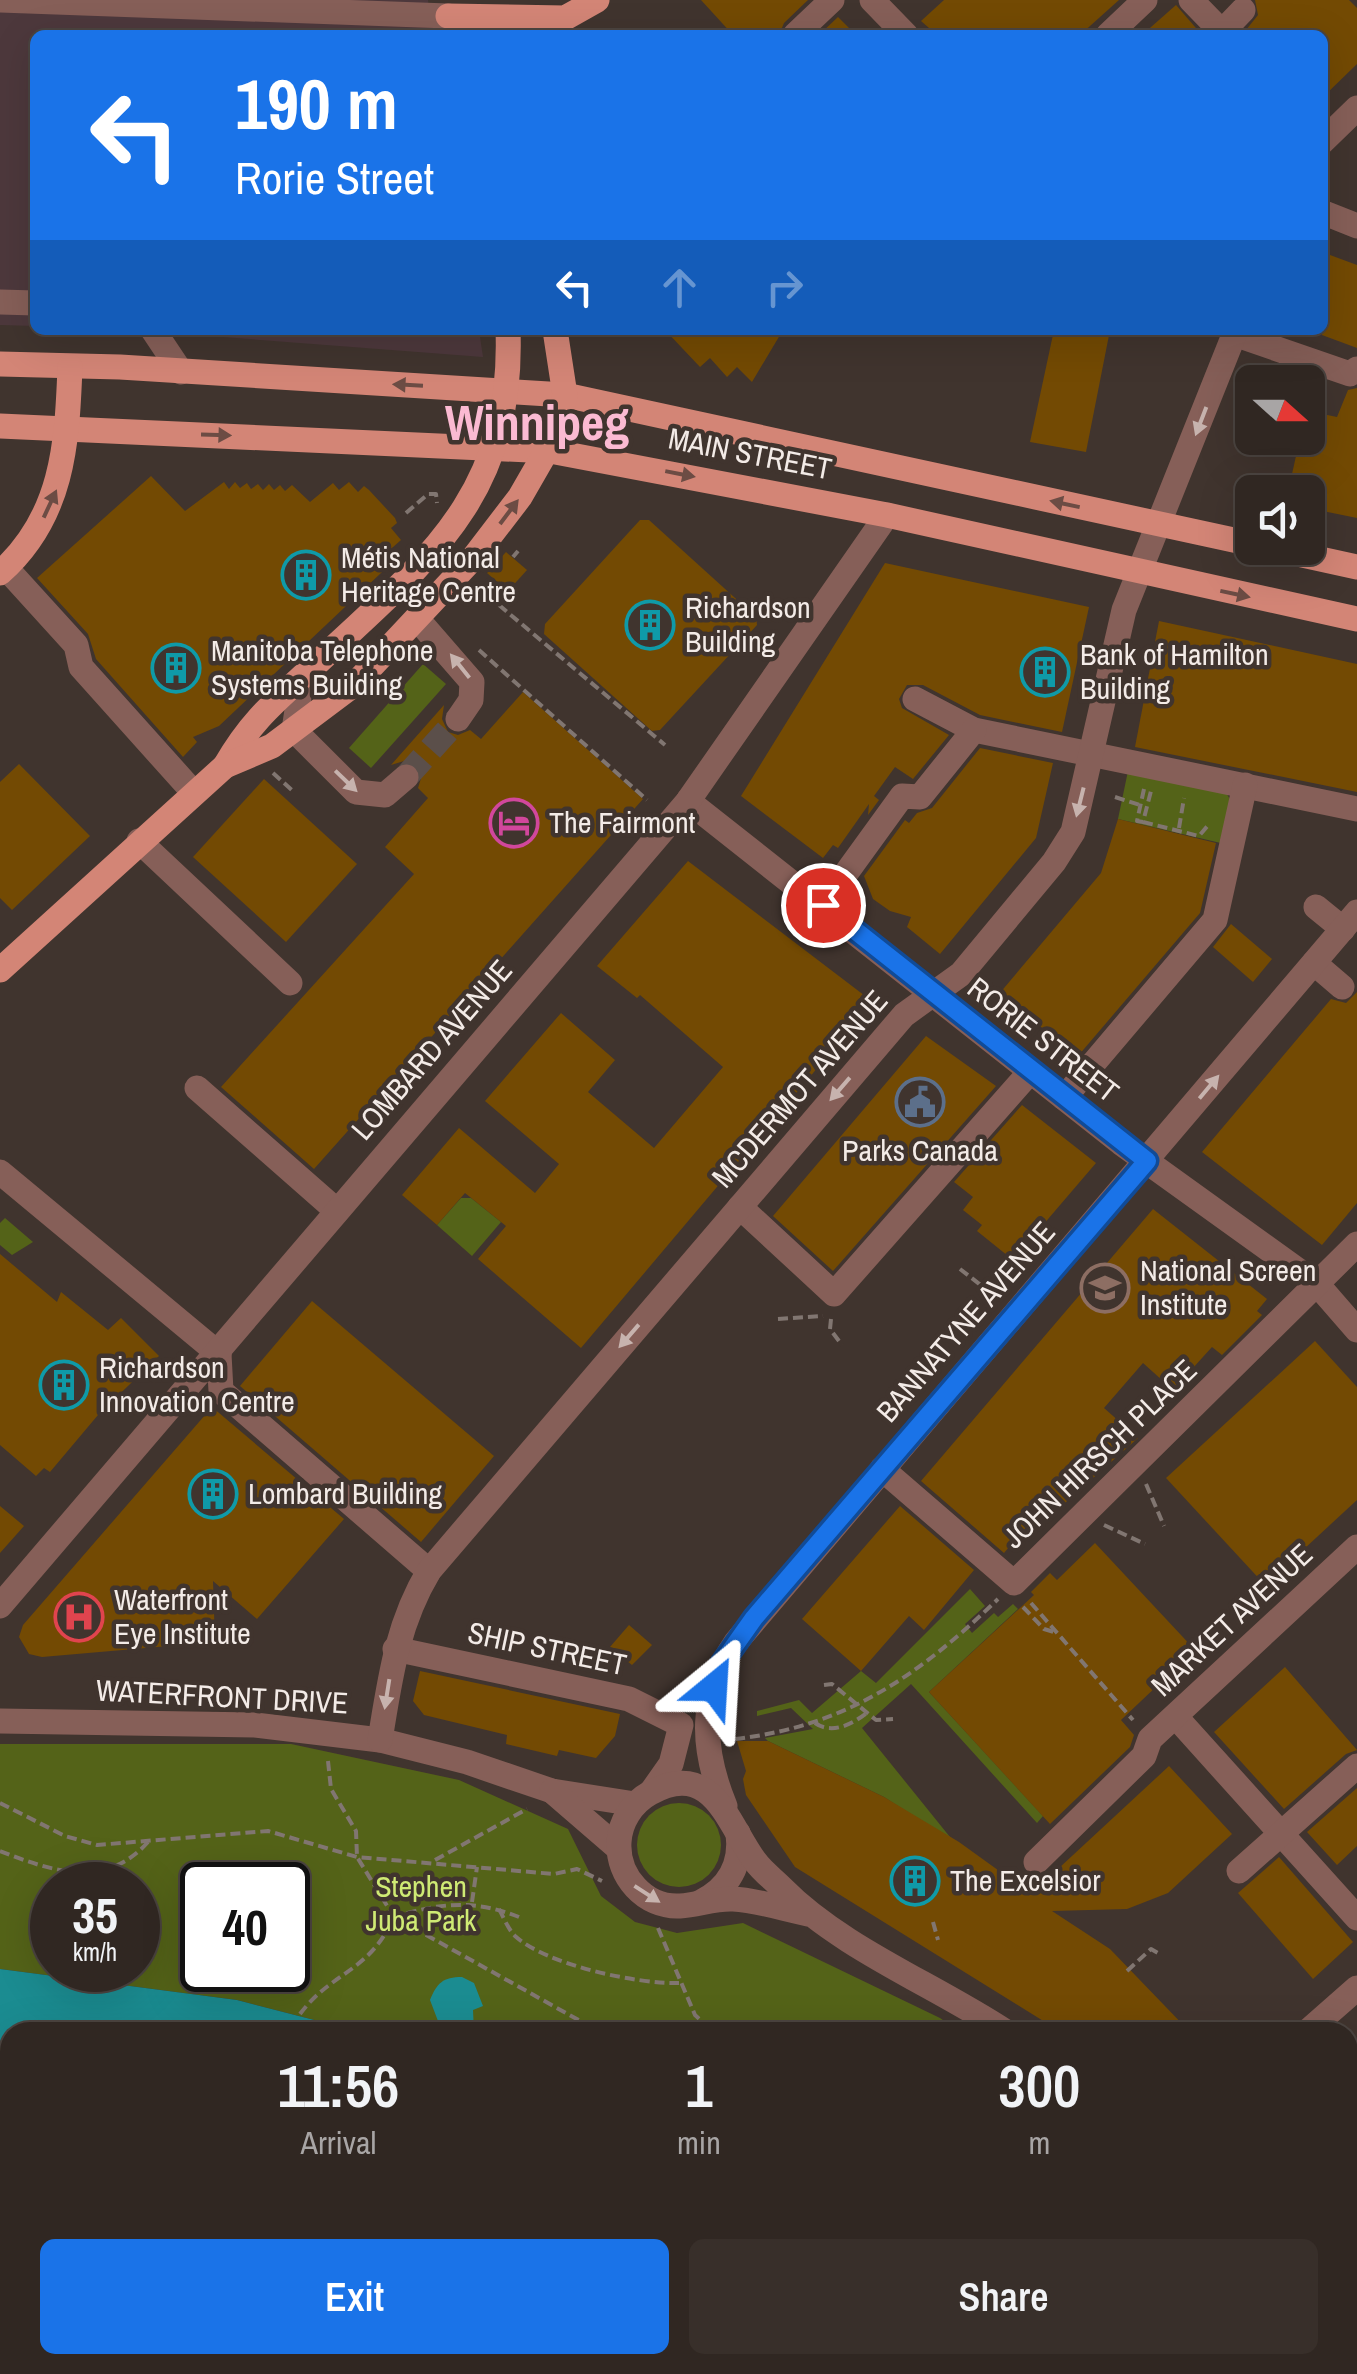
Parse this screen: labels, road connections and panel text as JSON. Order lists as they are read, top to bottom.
{
  "streets": {
    "main road": ["MAIN STREET"],
    "street": [
      "RORIE STREET",
      "LOMBARD AVENUE",
      "MCDERMOT AVENUE",
      "BANNATYNE AVENUE",
      "JOHN HIRSCH PLACE",
      "MARKET AVENUE",
      "SHIP STREET",
      "WATERFRONT DRIVE"
    ]
  },
  "crossings": [
    ["MAIN STREET", "LOMBARD AVENUE"],
    ["MAIN STREET", "MCDERMOT AVENUE"],
    ["RORIE STREET", "LOMBARD AVENUE"],
    ["RORIE STREET", "MCDERMOT AVENUE"],
    ["RORIE STREET", "BANNATYNE AVENUE"],
    ["RORIE STREET", "JOHN HIRSCH PLACE"],
    ["MCDERMOT AVENUE", "SHIP STREET"],
    ["MCDERMOT AVENUE", "WATERFRONT DRIVE"],
    ["BANNATYNE AVENUE", "SHIP STREET"],
    ["BANNATYNE AVENUE", "WATERFRONT DRIVE"],
    ["SHIP STREET", "WATERFRONT DRIVE"]
  ],
  "districts": ["Winnipeg"],
  "parks": ["Stephen Juba Park"],
  "places": {
    "building": [
      "Métis National Heritage Centre",
      "Richardson Building",
      "Manitoba Telephone Systems Building",
      "Bank of Hamilton Building",
      "Richardson Innovation Centre",
      "Lombard Building",
      "The Excelsior"
    ],
    "hotel": ["The Fairmont"],
    "public building": ["Parks Canada"],
    "school or university": ["National Screen Institute"],
    "hospital": ["Waterfront Eye Institute"]
  },
  "north": "right",
  "page": {
    "turn": ["190 m", "Rorie Street"],
    "speed": "35 km/h",
    "limit": "40",
    "eta": [
      "11:56",
      "Arrival",
      "1",
      "min",
      "300",
      "m"
    ],
    "buttons": ["Exit", "Share"]
  }
}
